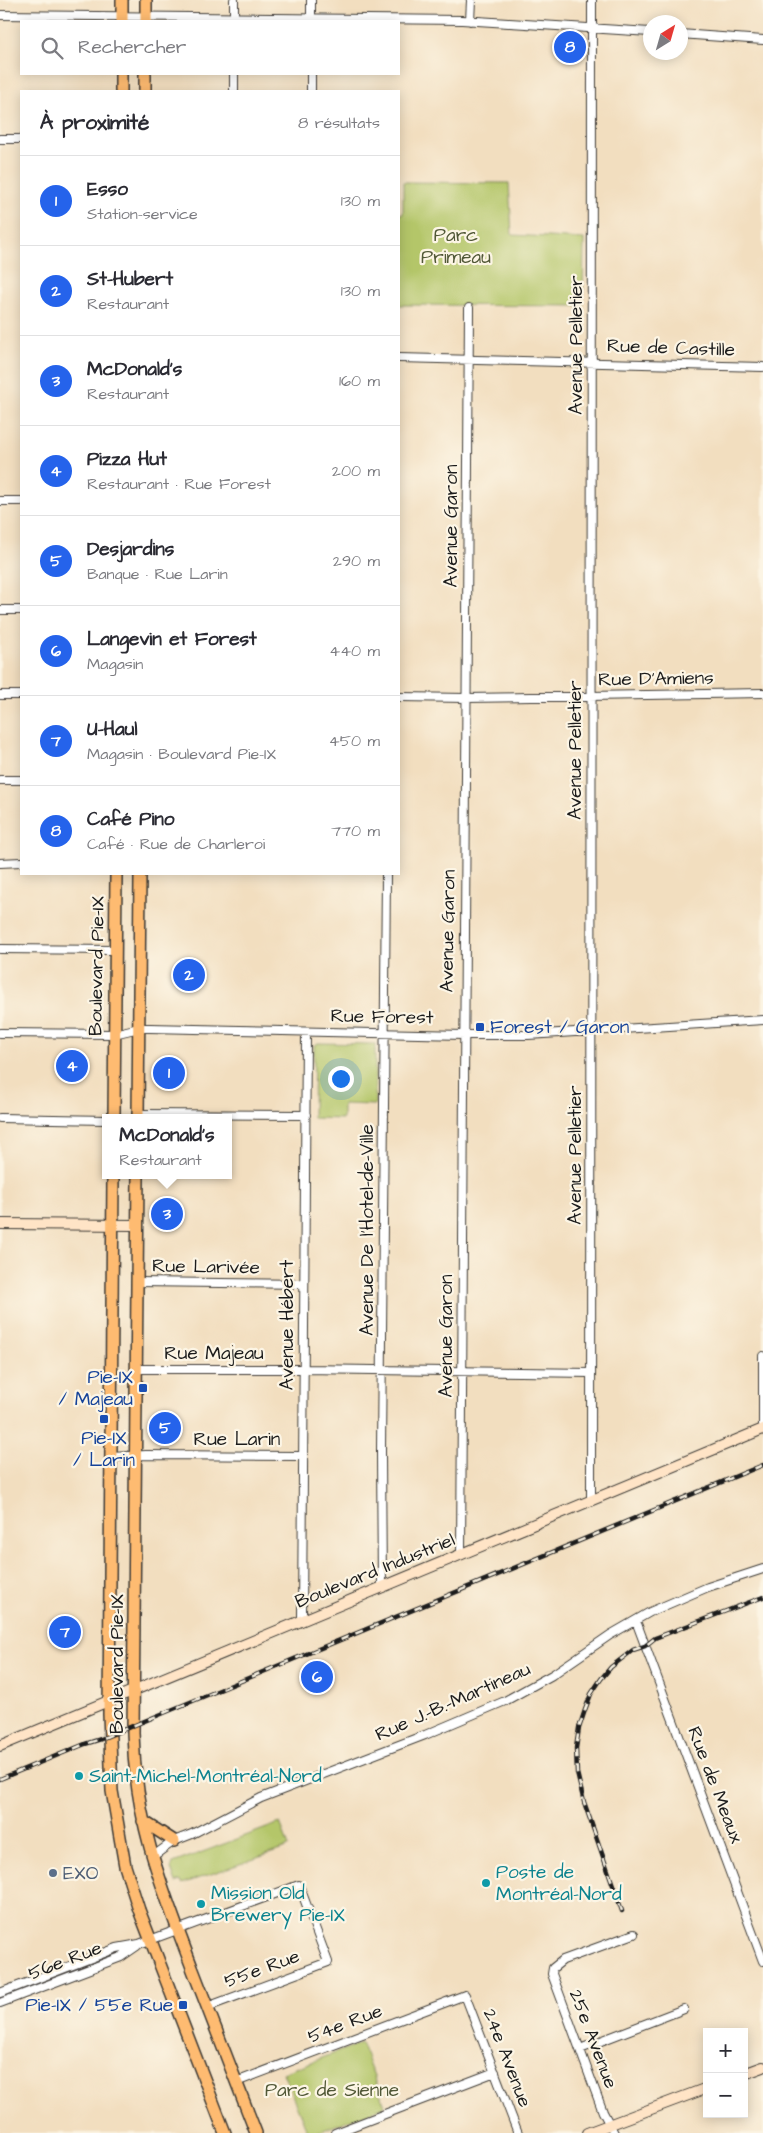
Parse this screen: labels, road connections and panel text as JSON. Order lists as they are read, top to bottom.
{
  "streets": {
    "main road": ["Boulevard Pie-IX"],
    "street": [
      "Avenue Pelletier",
      "Rue de Castille",
      "Avenue Garon",
      "Rue D'Amiens",
      "Rue Forest",
      "Avenue De l'Hotel-de-Ville",
      "Rue Larivée",
      "Avenue Hébert",
      "Rue Majeau",
      "Rue Larin",
      "Boulevard Industriel",
      "Rue J.-B.-Martineau",
      "Rue de Meaux",
      "56e Rue",
      "55e Rue",
      "54e Rue",
      "25e Avenue",
      "24e Avenue"
    ]
  },
  "crossings": [
    ["Avenue Pelletier", "Rue de Castille"],
    ["Avenue Pelletier", "Rue D'Amiens"],
    ["Avenue Pelletier", "Rue Forest"],
    ["Avenue Pelletier", "Rue Majeau"],
    ["Avenue Pelletier", "Boulevard Industriel"],
    ["Rue de Castille", "Avenue Garon"],
    ["Avenue Garon", "Rue D'Amiens"],
    ["Avenue Garon", "Rue Forest"],
    ["Avenue Garon", "Rue Majeau"],
    ["Avenue Garon", "Boulevard Industriel"],
    ["Boulevard Pie-IX", "Rue Forest"],
    ["Boulevard Pie-IX", "Rue Larivée"],
    ["Boulevard Pie-IX", "Rue Majeau"],
    ["Boulevard Pie-IX", "Rue Larin"],
    ["Boulevard Pie-IX", "Boulevard Industriel"],
    ["Boulevard Pie-IX", "Rue J.-B.-Martineau"],
    ["Boulevard Pie-IX", "56e Rue"],
    ["Boulevard Pie-IX", "55e Rue"],
    ["Boulevard Pie-IX", "54e Rue"],
    ["Rue Forest", "Avenue De l'Hotel-de-Ville"],
    ["Rue Forest", "Avenue Hébert"],
    ["Avenue De l'Hotel-de-Ville", "Rue Majeau"],
    ["Avenue De l'Hotel-de-Ville", "Boulevard Industriel"],
    ["Rue Larivée", "Avenue Hébert"],
    ["Avenue Hébert", "Rue Majeau"],
    ["Avenue Hébert", "Rue Larin"],
    ["Avenue Hébert", "Boulevard Industriel"],
    ["Rue J.-B.-Martineau", "Rue de Meaux"],
    ["56e Rue", "55e Rue"],
    ["54e Rue", "24e Avenue"]
  ],
  "parks": ["Parc Primeau", "Parc de Sienne"],
  "places": {
    "transit": [
      "Forest / Garon",
      "Pie-IX / Majeau",
      "Pie-IX / Larin",
      "Pie-IX / 55e Rue"
    ],
    "other": [
      "Saint-Michel–Montréal-Nord",
      "EXO",
      "Poste de Montréal-Nord",
      "Mission Old Brewery Pie-IX"
    ]
  },
  "north": "top right",
  "page": {
    "search": "Rechercher",
    "pins": [
      "8",
      "2",
      "4",
      "1",
      "3",
      "5",
      "7",
      "6"
    ],
    "heading": ["À proximité", "8 résultats"],
    "list": [
      {
        "mark": "1",
        "name": "Esso",
        "note": "Station-service",
        "value": "130 m"
      },
      {
        "mark": "2",
        "name": "St-Hubert",
        "note": "Restaurant",
        "value": "130 m"
      },
      {
        "mark": "3",
        "name": "McDonald's",
        "note": "Restaurant",
        "value": "160 m"
      },
      {
        "mark": "4",
        "name": "Pizza Hut",
        "note": "Restaurant · Rue Forest",
        "value": "200 m"
      },
      {
        "mark": "5",
        "name": "Desjardins",
        "note": "Banque · Rue Larin",
        "value": "290 m"
      },
      {
        "mark": "6",
        "name": "Langevin et Forest",
        "note": "Magasin",
        "value": "440 m"
      },
      {
        "mark": "7",
        "name": "U-Haul",
        "note": "Magasin · Boulevard Pie-IX",
        "value": "450 m"
      },
      {
        "mark": "8",
        "name": "Café Pino",
        "note": "Café · Rue de Charleroi",
        "value": "770 m"
      }
    ],
    "popup": ["McDonald's", "Restaurant"],
    "map_buttons": ["+", "−"]
  }
}
